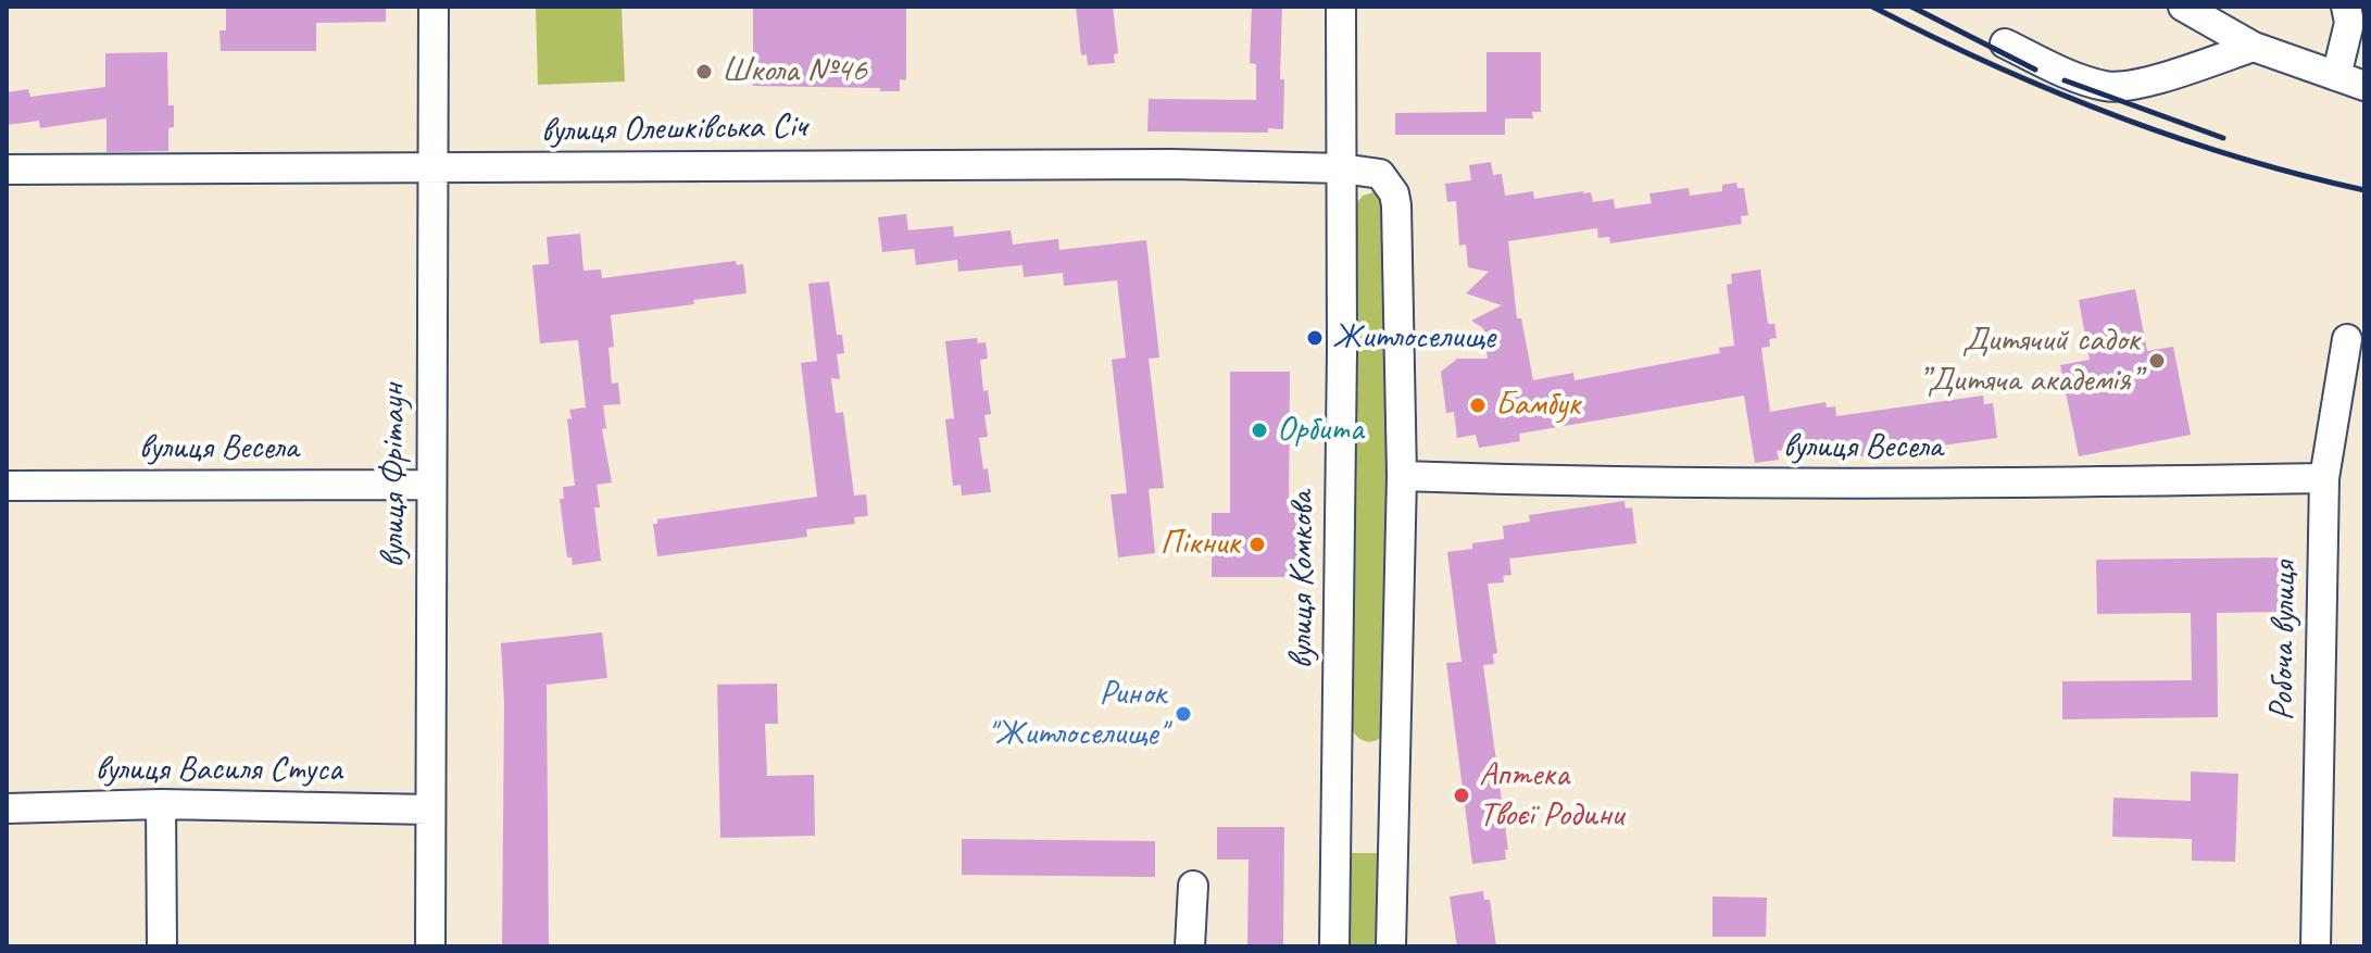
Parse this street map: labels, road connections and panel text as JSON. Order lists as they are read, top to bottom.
{
  "streets": {
    "street": [
      "вулиця Олешківська Січ",
      "вулиця Весела",
      "вулиця Фрітаун",
      "вулиця Комкова",
      "Робоча вулиця",
      "вулиця Василя Стуса"
    ]
  },
  "crossings": [
    ["вулиця Олешківська Січ", "вулиця Весела"],
    ["вулиця Олешківська Січ", "вулиця Фрітаун"],
    ["вулиця Олешківська Січ", "вулиця Комкова"],
    ["вулиця Весела", "вулиця Фрітаун"],
    ["вулиця Весела", "Робоча вулиця"],
    ["вулиця Фрітаун", "вулиця Василя Стуса"]
  ],
  "places": [
    "Школа №46",
    "Житлоселище",
    "Дитячий садок ”Дитяча академія”",
    "Бамбук",
    "Орбита",
    "Пікник",
    "Ринок \"Житлоселище\"",
    "Аптека Твоєї Родини"
  ]
}
